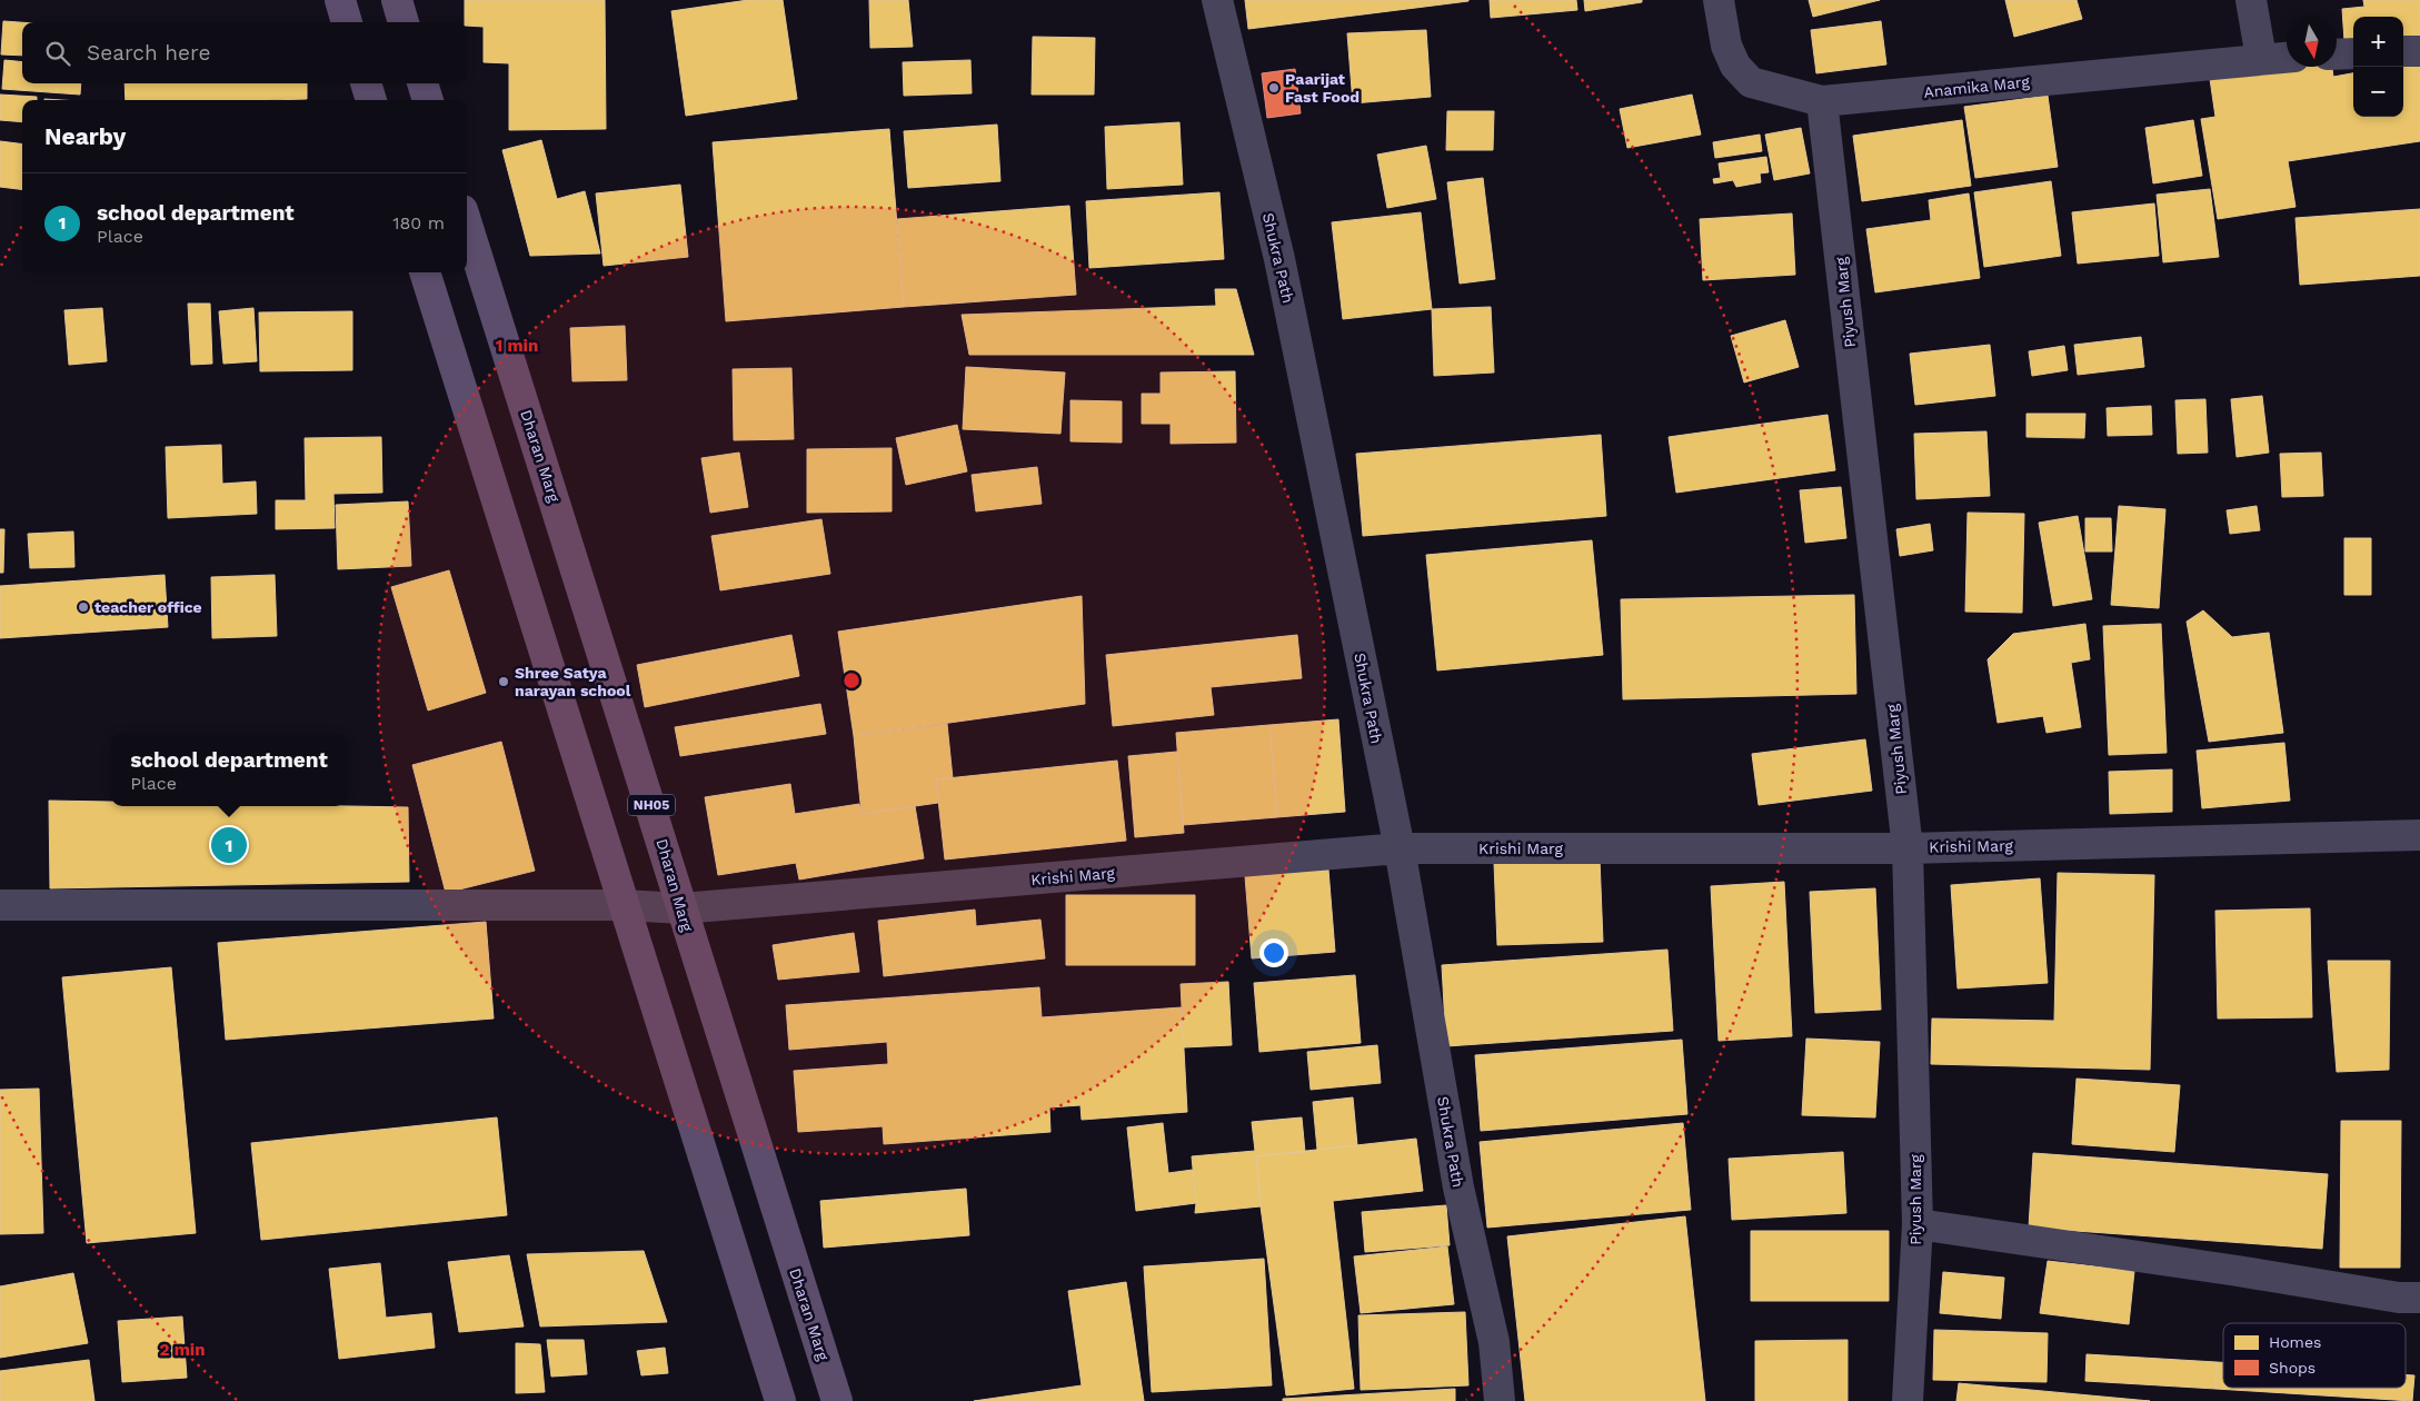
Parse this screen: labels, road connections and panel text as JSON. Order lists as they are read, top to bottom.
{
  "streets": {
    "main road": ["Dharan Marg", "NH05"],
    "street": [
      "Anamika Marg",
      "Shukra Path",
      "Piyush Marg",
      "Krishi Marg"
    ]
  },
  "crossings": [
    ["Anamika Marg", "Piyush Marg"],
    ["Shukra Path", "Krishi Marg"],
    ["Piyush Marg", "Krishi Marg"],
    ["Dharan Marg", "Krishi Marg"]
  ],
  "places": ["Paarijat Fast Food", "teacher office", "Shree Satya narayan school"],
  "legend": ["Homes", "Shops"],
  "north": "bottom",
  "page": {
    "map_buttons": ["+", "−"],
    "search": "Search here",
    "heading": "Nearby",
    "list": [
      {
        "mark": "1",
        "name": "school department",
        "note": "Place",
        "value": "180 m"
      }
    ],
    "popup": ["school department", "Place"],
    "pins": "1"
  },
  "rings": ["1 min", "2 min"]
}
